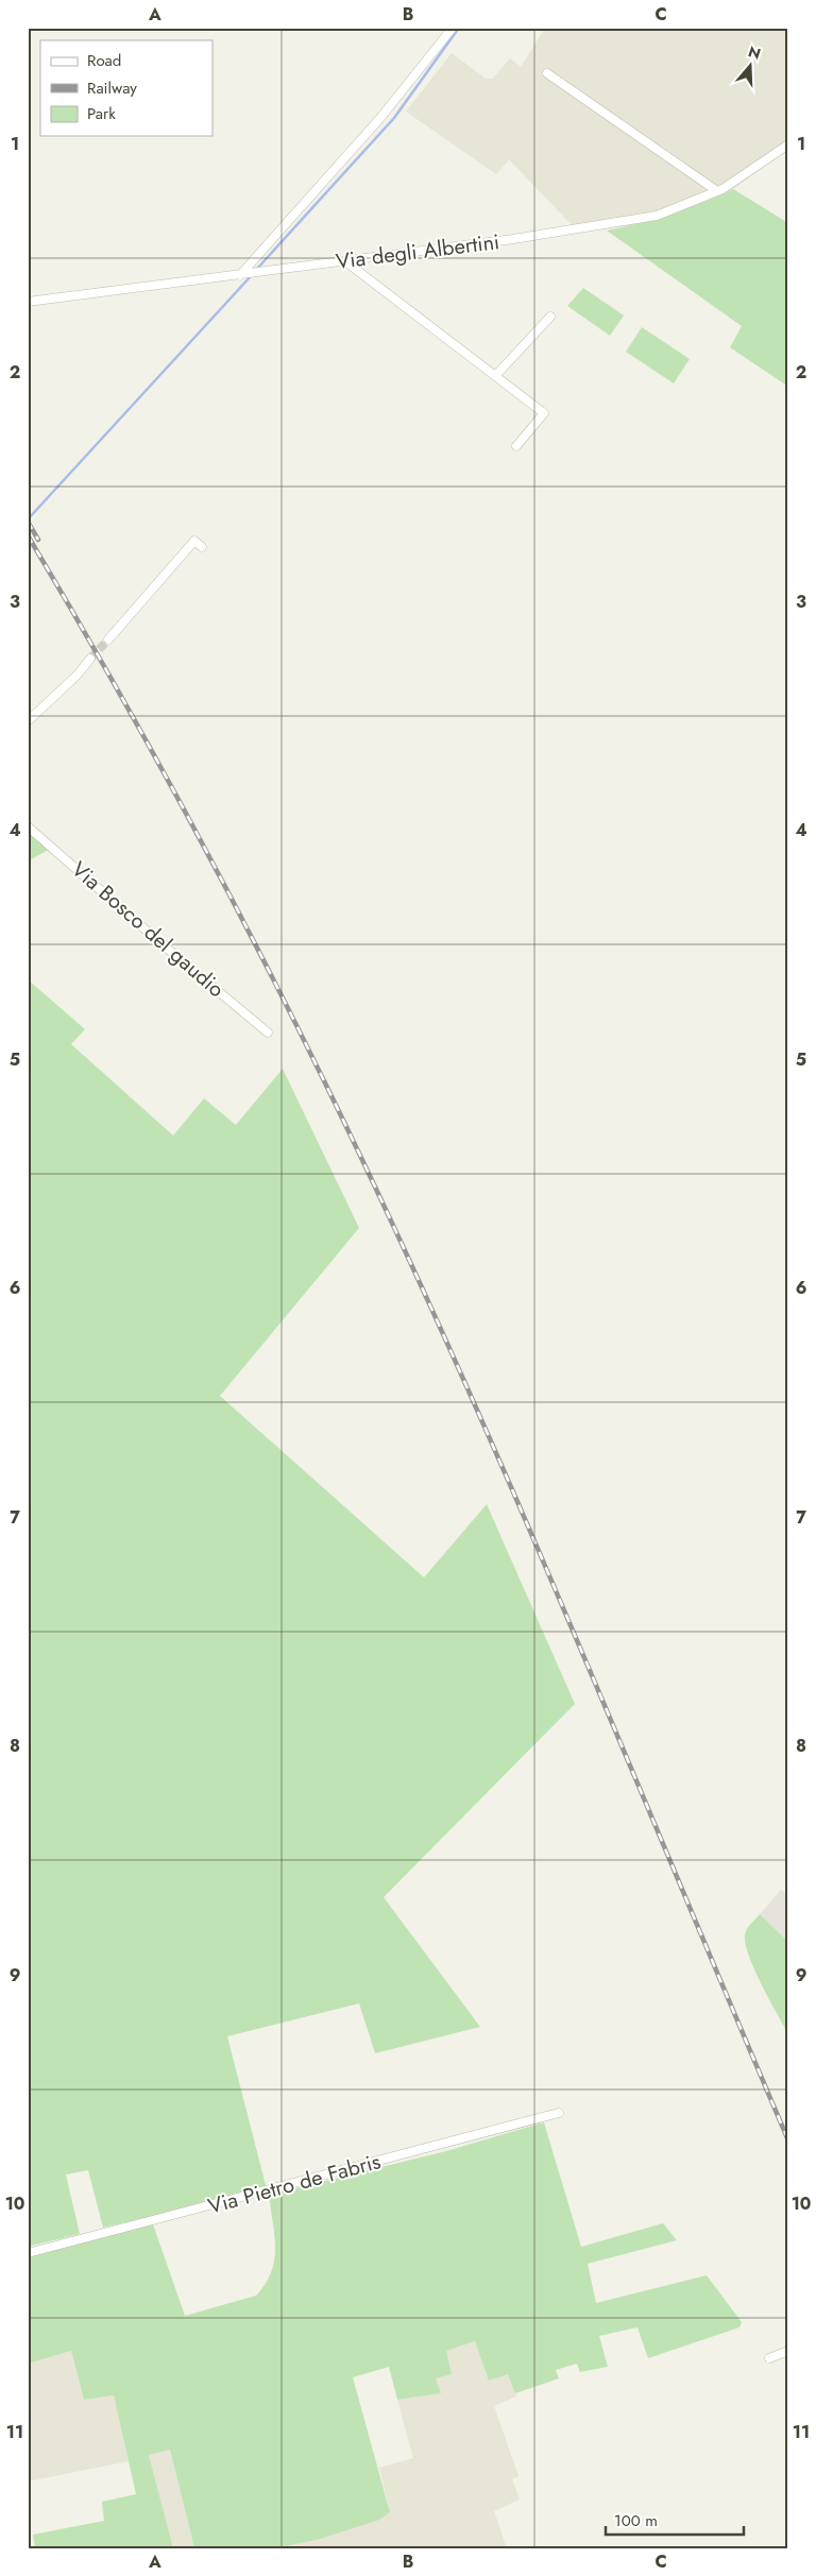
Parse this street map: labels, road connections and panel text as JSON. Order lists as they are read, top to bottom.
{
  "streets": {
    "street": ["Via degli Albertini", "Via Bosco del gaudio", "Via Pietro de Fabris"]
  },
  "legend": ["Road", "Railway", "Park"],
  "scale_bar": "100 m",
  "north": "top",
  "grid": {
    "columns": ["A", "B", "C"],
    "rows": [
      "1",
      "2",
      "3",
      "4",
      "5",
      "6",
      "7",
      "8",
      "9",
      "10",
      "11"
    ]
  }
}
